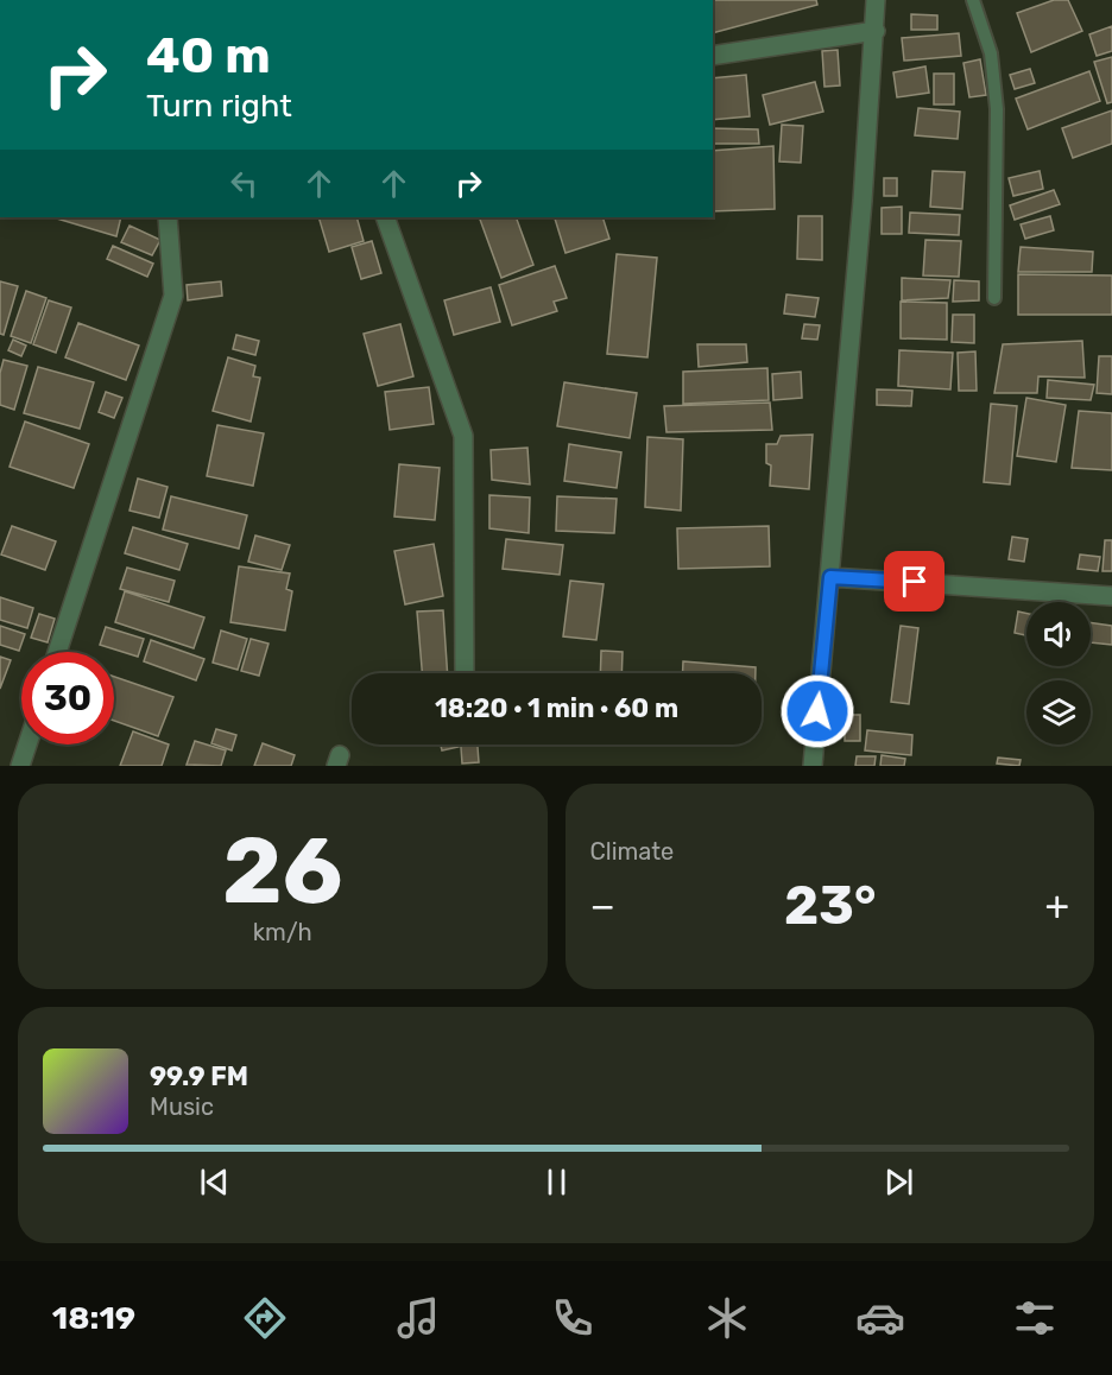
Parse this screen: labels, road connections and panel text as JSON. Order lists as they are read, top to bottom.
{
  "page": {
    "turn": ["40 m", "Turn right"],
    "limit": "30",
    "trip": "18:20 · 1 min · 60 m",
    "tile": [
      ["26", "km/h"],
      "Climate"
    ],
    "heat": ["−", "23°", "+"],
    "song": ["99.9 FM", "Music"],
    "tabs": "18:19"
  }
}
